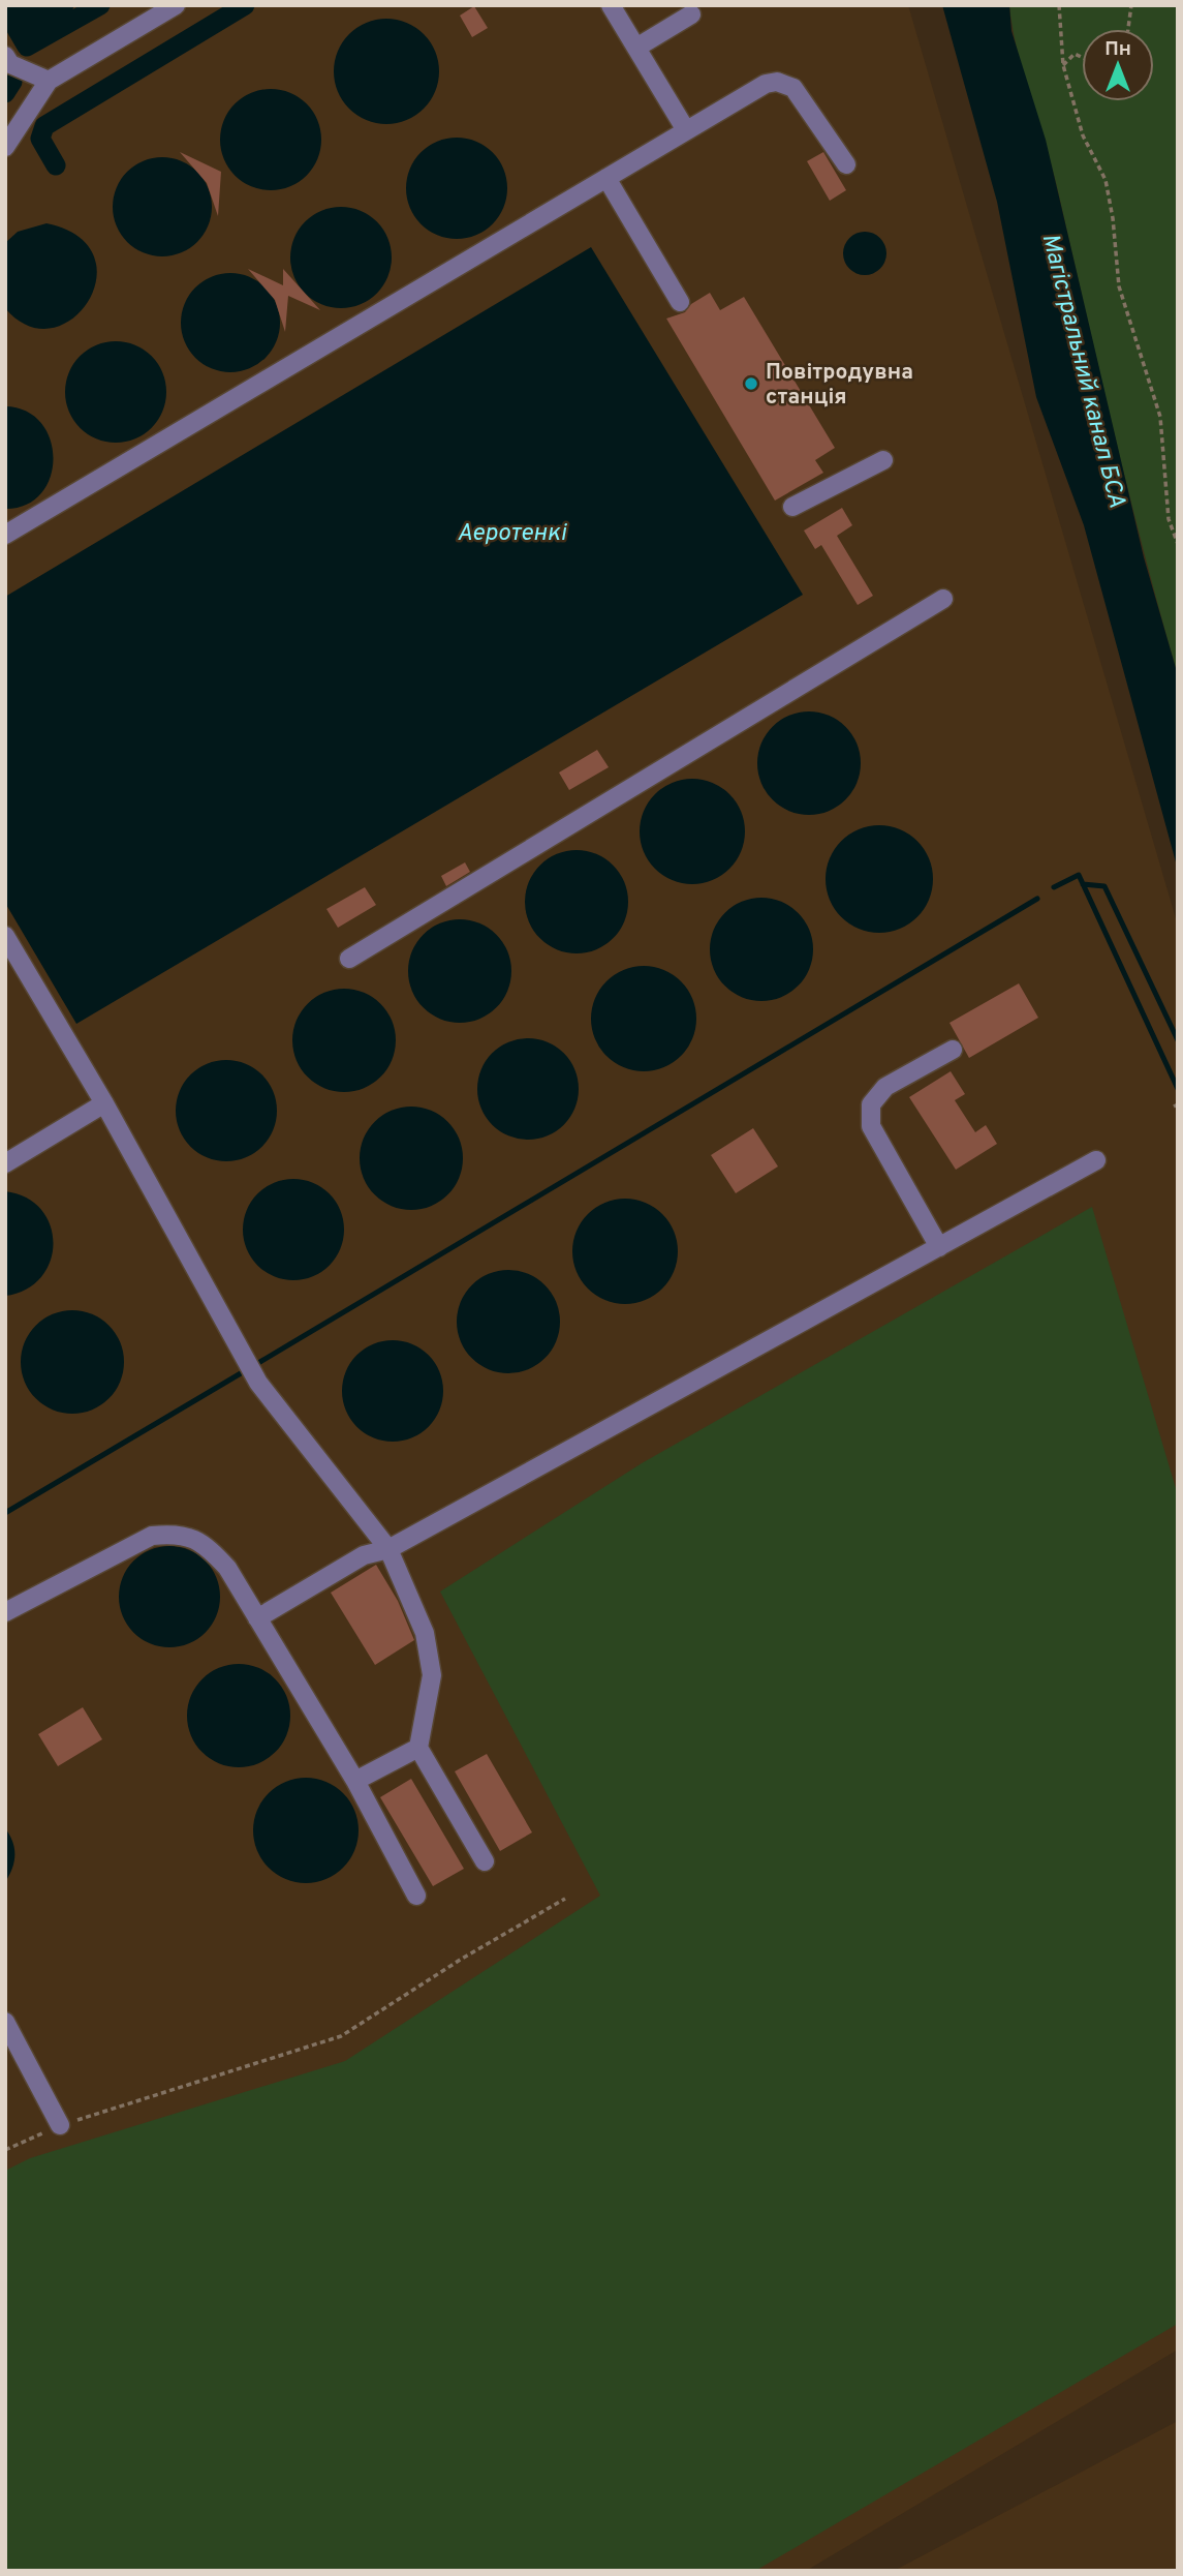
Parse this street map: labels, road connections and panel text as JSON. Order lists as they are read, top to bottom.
{
  "water": ["Магістральний канал БСА", "Аеротенкі"],
  "places": ["Повітродувна станція"],
  "north": "top"
}
